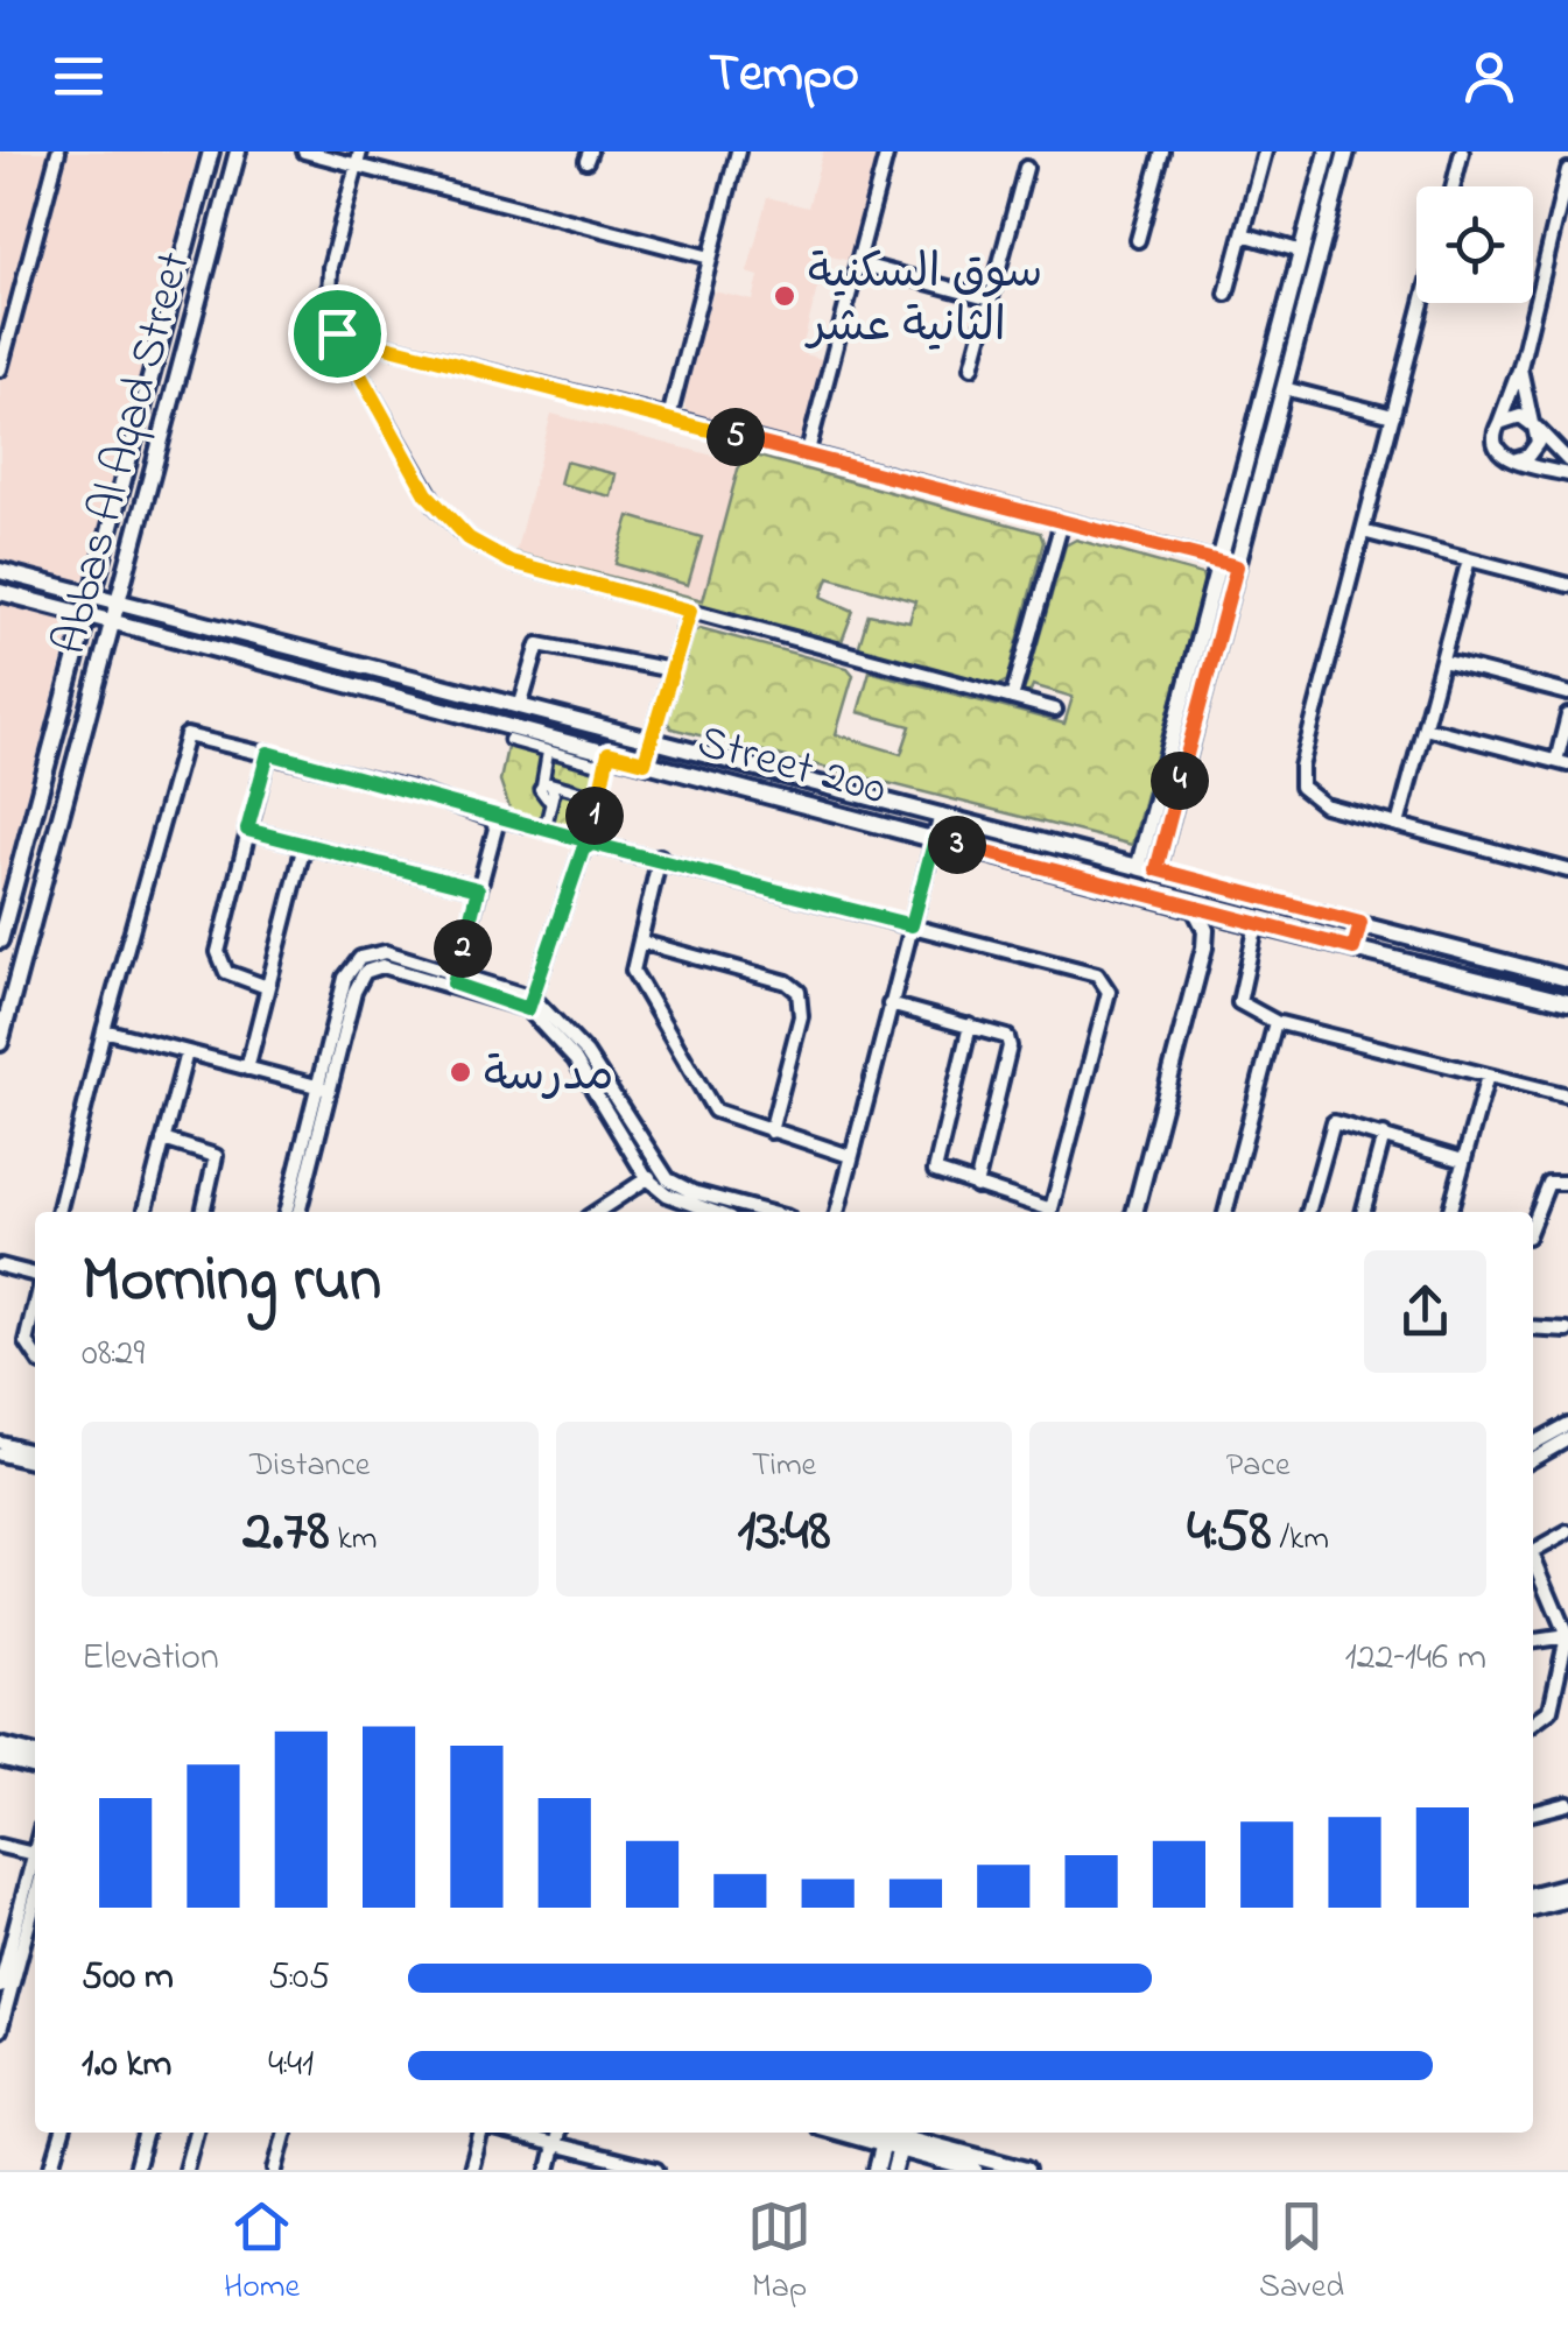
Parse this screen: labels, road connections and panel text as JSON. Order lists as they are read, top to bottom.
{
  "streets": {
    "street": ["Abbas Al Aqad Street", "Street 200"]
  },
  "crossings": [
    ["Abbas Al Aqad Street", "Street 200"]
  ],
  "places": ["سوق السكنية الثانية عشر", "مدرسة"],
  "page": {
    "header": "Tempo",
    "pins": [
      "5",
      "4",
      "1",
      "3",
      "2"
    ],
    "heading": ["Morning run", "08:29"],
    "stats": [
      ["Distance", "2.78 km"],
      ["Time", "13:48"],
      ["Pace", "4:58 /km"]
    ],
    "chart": ["Elevation", "122–146 m"],
    "list": [
      {
        "name": "500 m",
        "note": "5:05"
      },
      {
        "name": "1.0 km",
        "note": "4:41"
      }
    ],
    "tabs": ["Home", "Map", "Saved"]
  }
}
